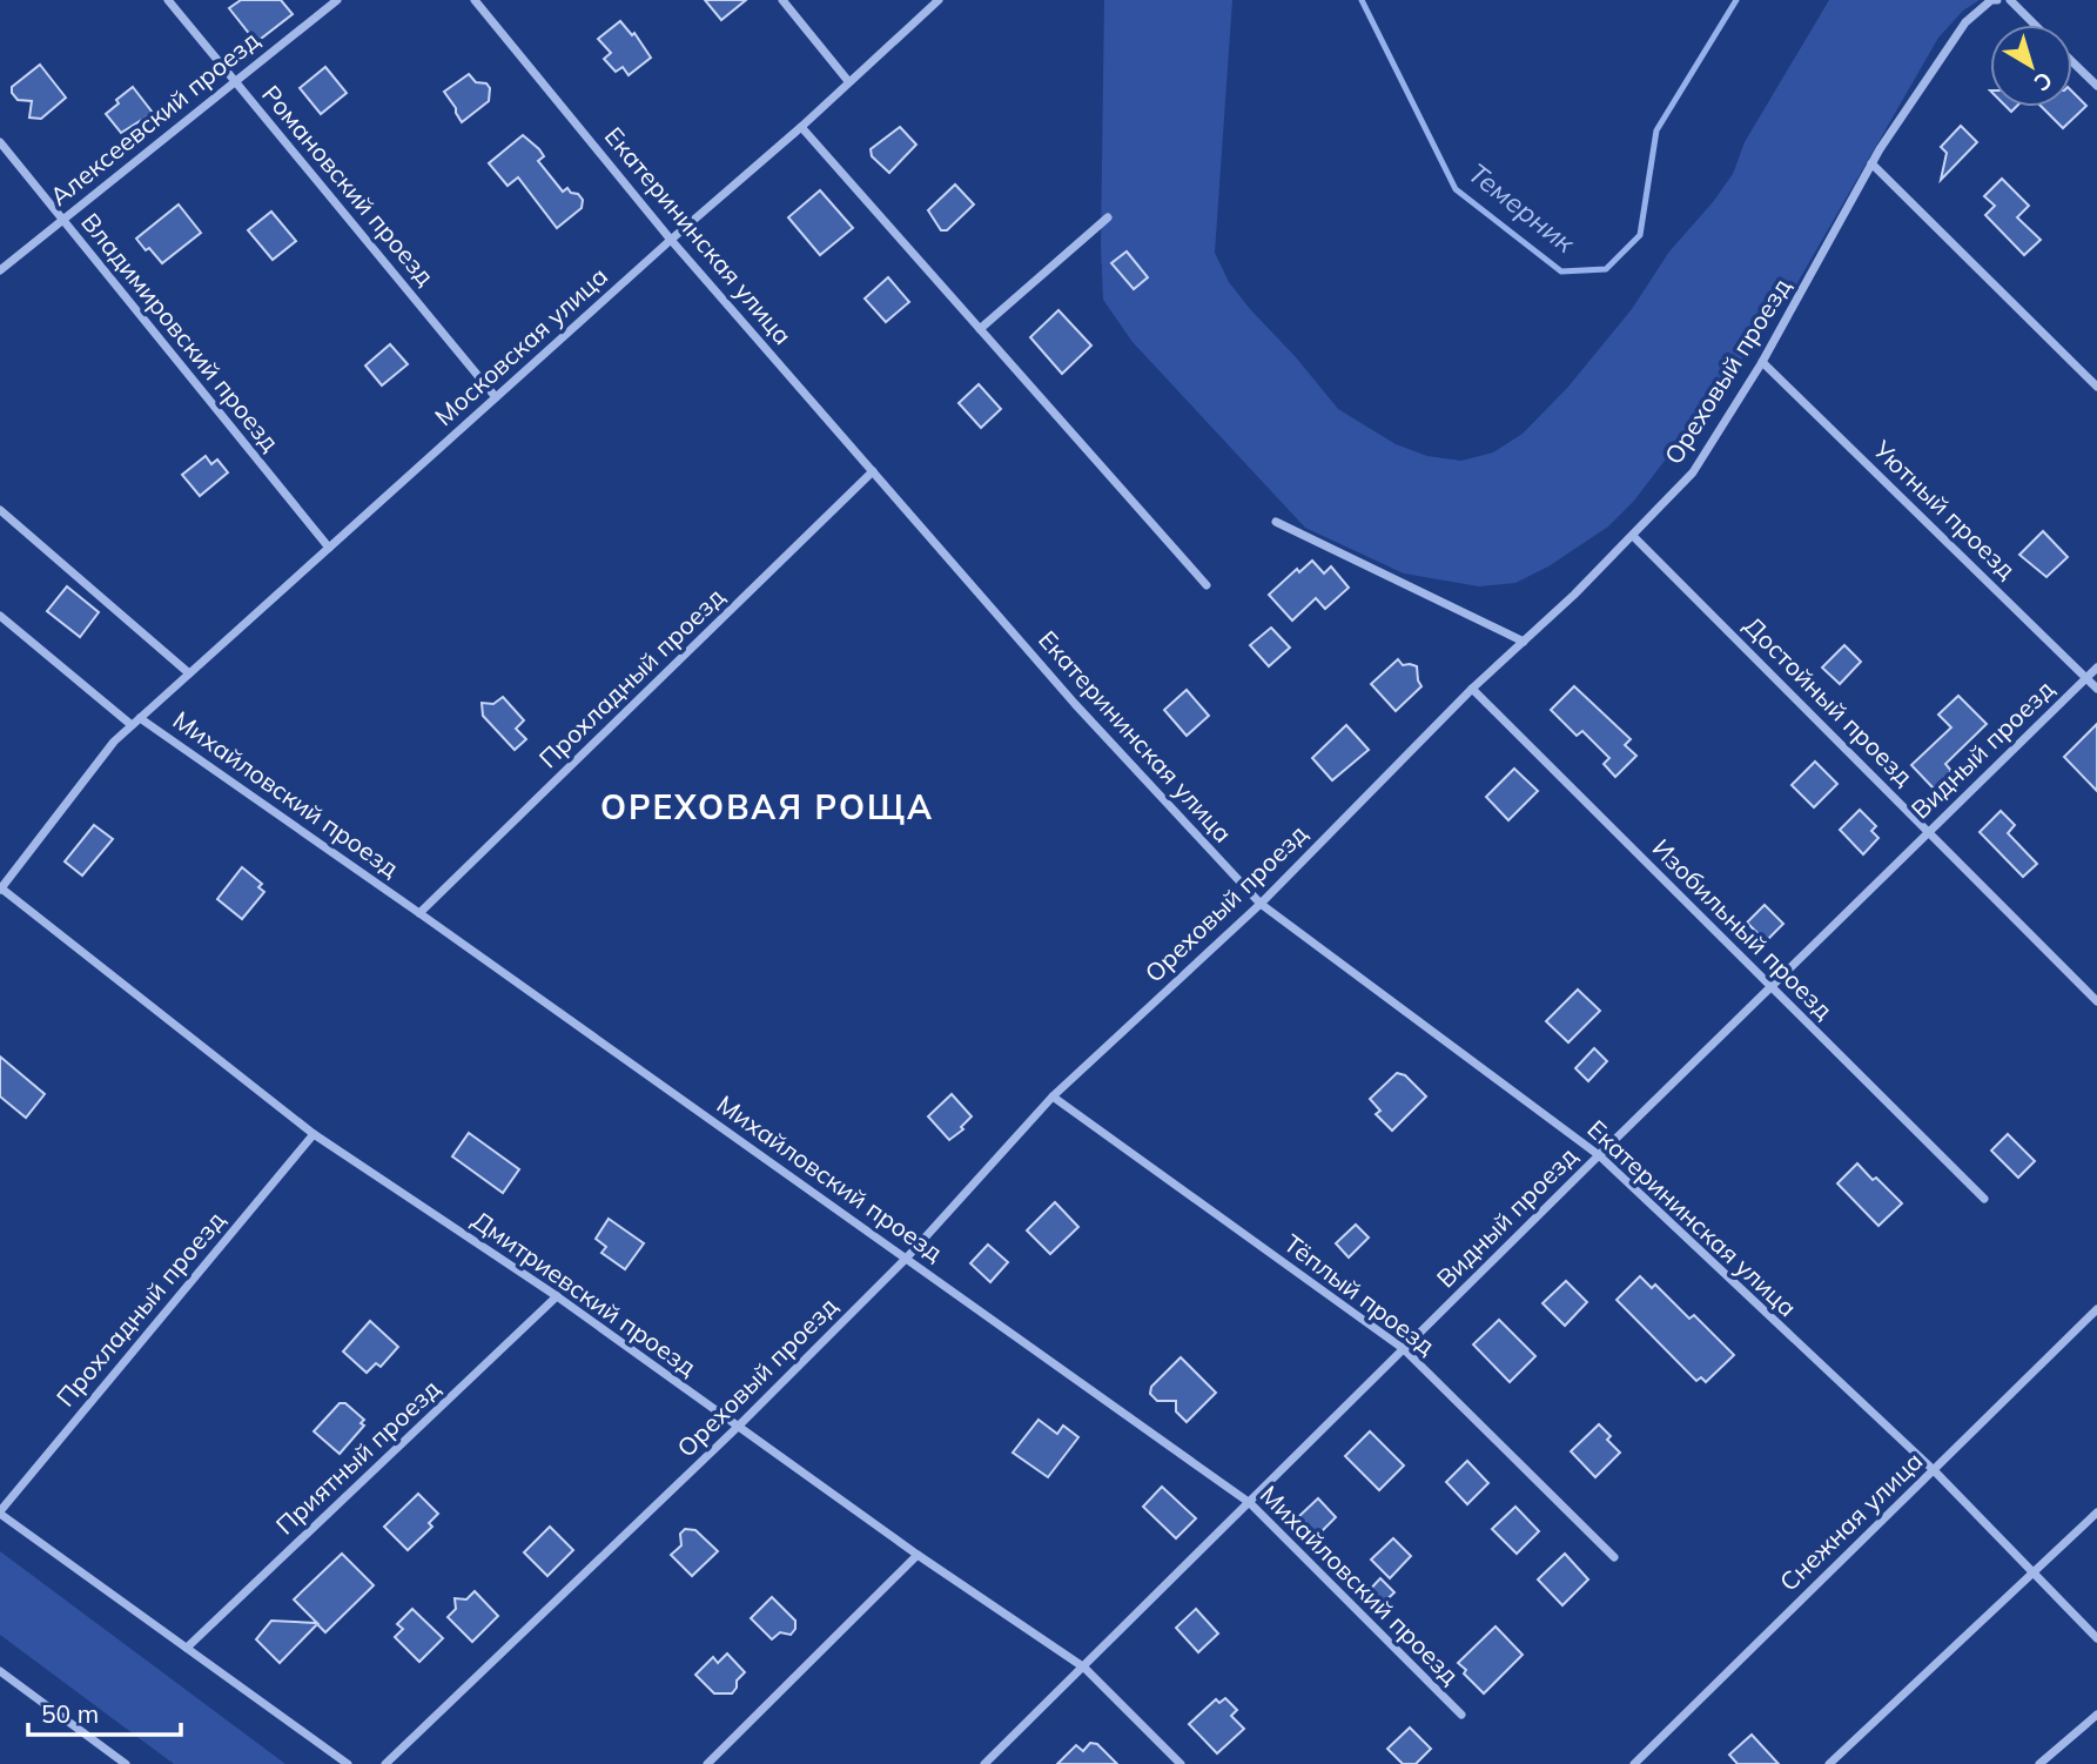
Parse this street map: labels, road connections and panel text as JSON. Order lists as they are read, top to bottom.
{
  "streets": {
    "street": [
      "Алексеевский проезд",
      "Романовский проезд",
      "Екатерининская улица",
      "Владимировский проезд",
      "Московская улица",
      "Ореховый проезд",
      "Уютный проезд",
      "Прохладный проезд",
      "Достойный проезд",
      "Видный проезд",
      "Михайловский проезд",
      "Изобильный проезд",
      "Дмитриевский проезд",
      "Тёплый проезд",
      "Приятный проезд",
      "Снежная улица"
    ]
  },
  "crossings": [
    ["Алексеевский проезд", "Романовский проезд"],
    ["Алексеевский проезд", "Владимировский проезд"],
    ["Романовский проезд", "Московская улица"],
    ["Екатерининская улица", "Московская улица"],
    ["Екатерининская улица", "Ореховый проезд"],
    ["Екатерининская улица", "Прохладный проезд"],
    ["Екатерининская улица", "Видный проезд"],
    ["Екатерининская улица", "Снежная улица"],
    ["Владимировский проезд", "Московская улица"],
    ["Московская улица", "Михайловский проезд"],
    ["Московская улица", "Дмитриевский проезд"],
    ["Ореховый проезд", "Уютный проезд"],
    ["Ореховый проезд", "Достойный проезд"],
    ["Ореховый проезд", "Михайловский проезд"],
    ["Ореховый проезд", "Изобильный проезд"],
    ["Ореховый проезд", "Дмитриевский проезд"],
    ["Ореховый проезд", "Тёплый проезд"],
    ["Уютный проезд", "Видный проезд"],
    ["Прохладный проезд", "Михайловский проезд"],
    ["Прохладный проезд", "Дмитриевский проезд"],
    ["Достойный проезд", "Видный проезд"],
    ["Видный проезд", "Михайловский проезд"],
    ["Видный проезд", "Изобильный проезд"],
    ["Видный проезд", "Дмитриевский проезд"],
    ["Видный проезд", "Тёплый проезд"],
    ["Дмитриевский проезд", "Приятный проезд"]
  ],
  "districts": ["ОРЕХОВАЯ РОЩА"],
  "water": ["Темерник"],
  "scale_bar": "50 m",
  "north": "bottom right"
}
